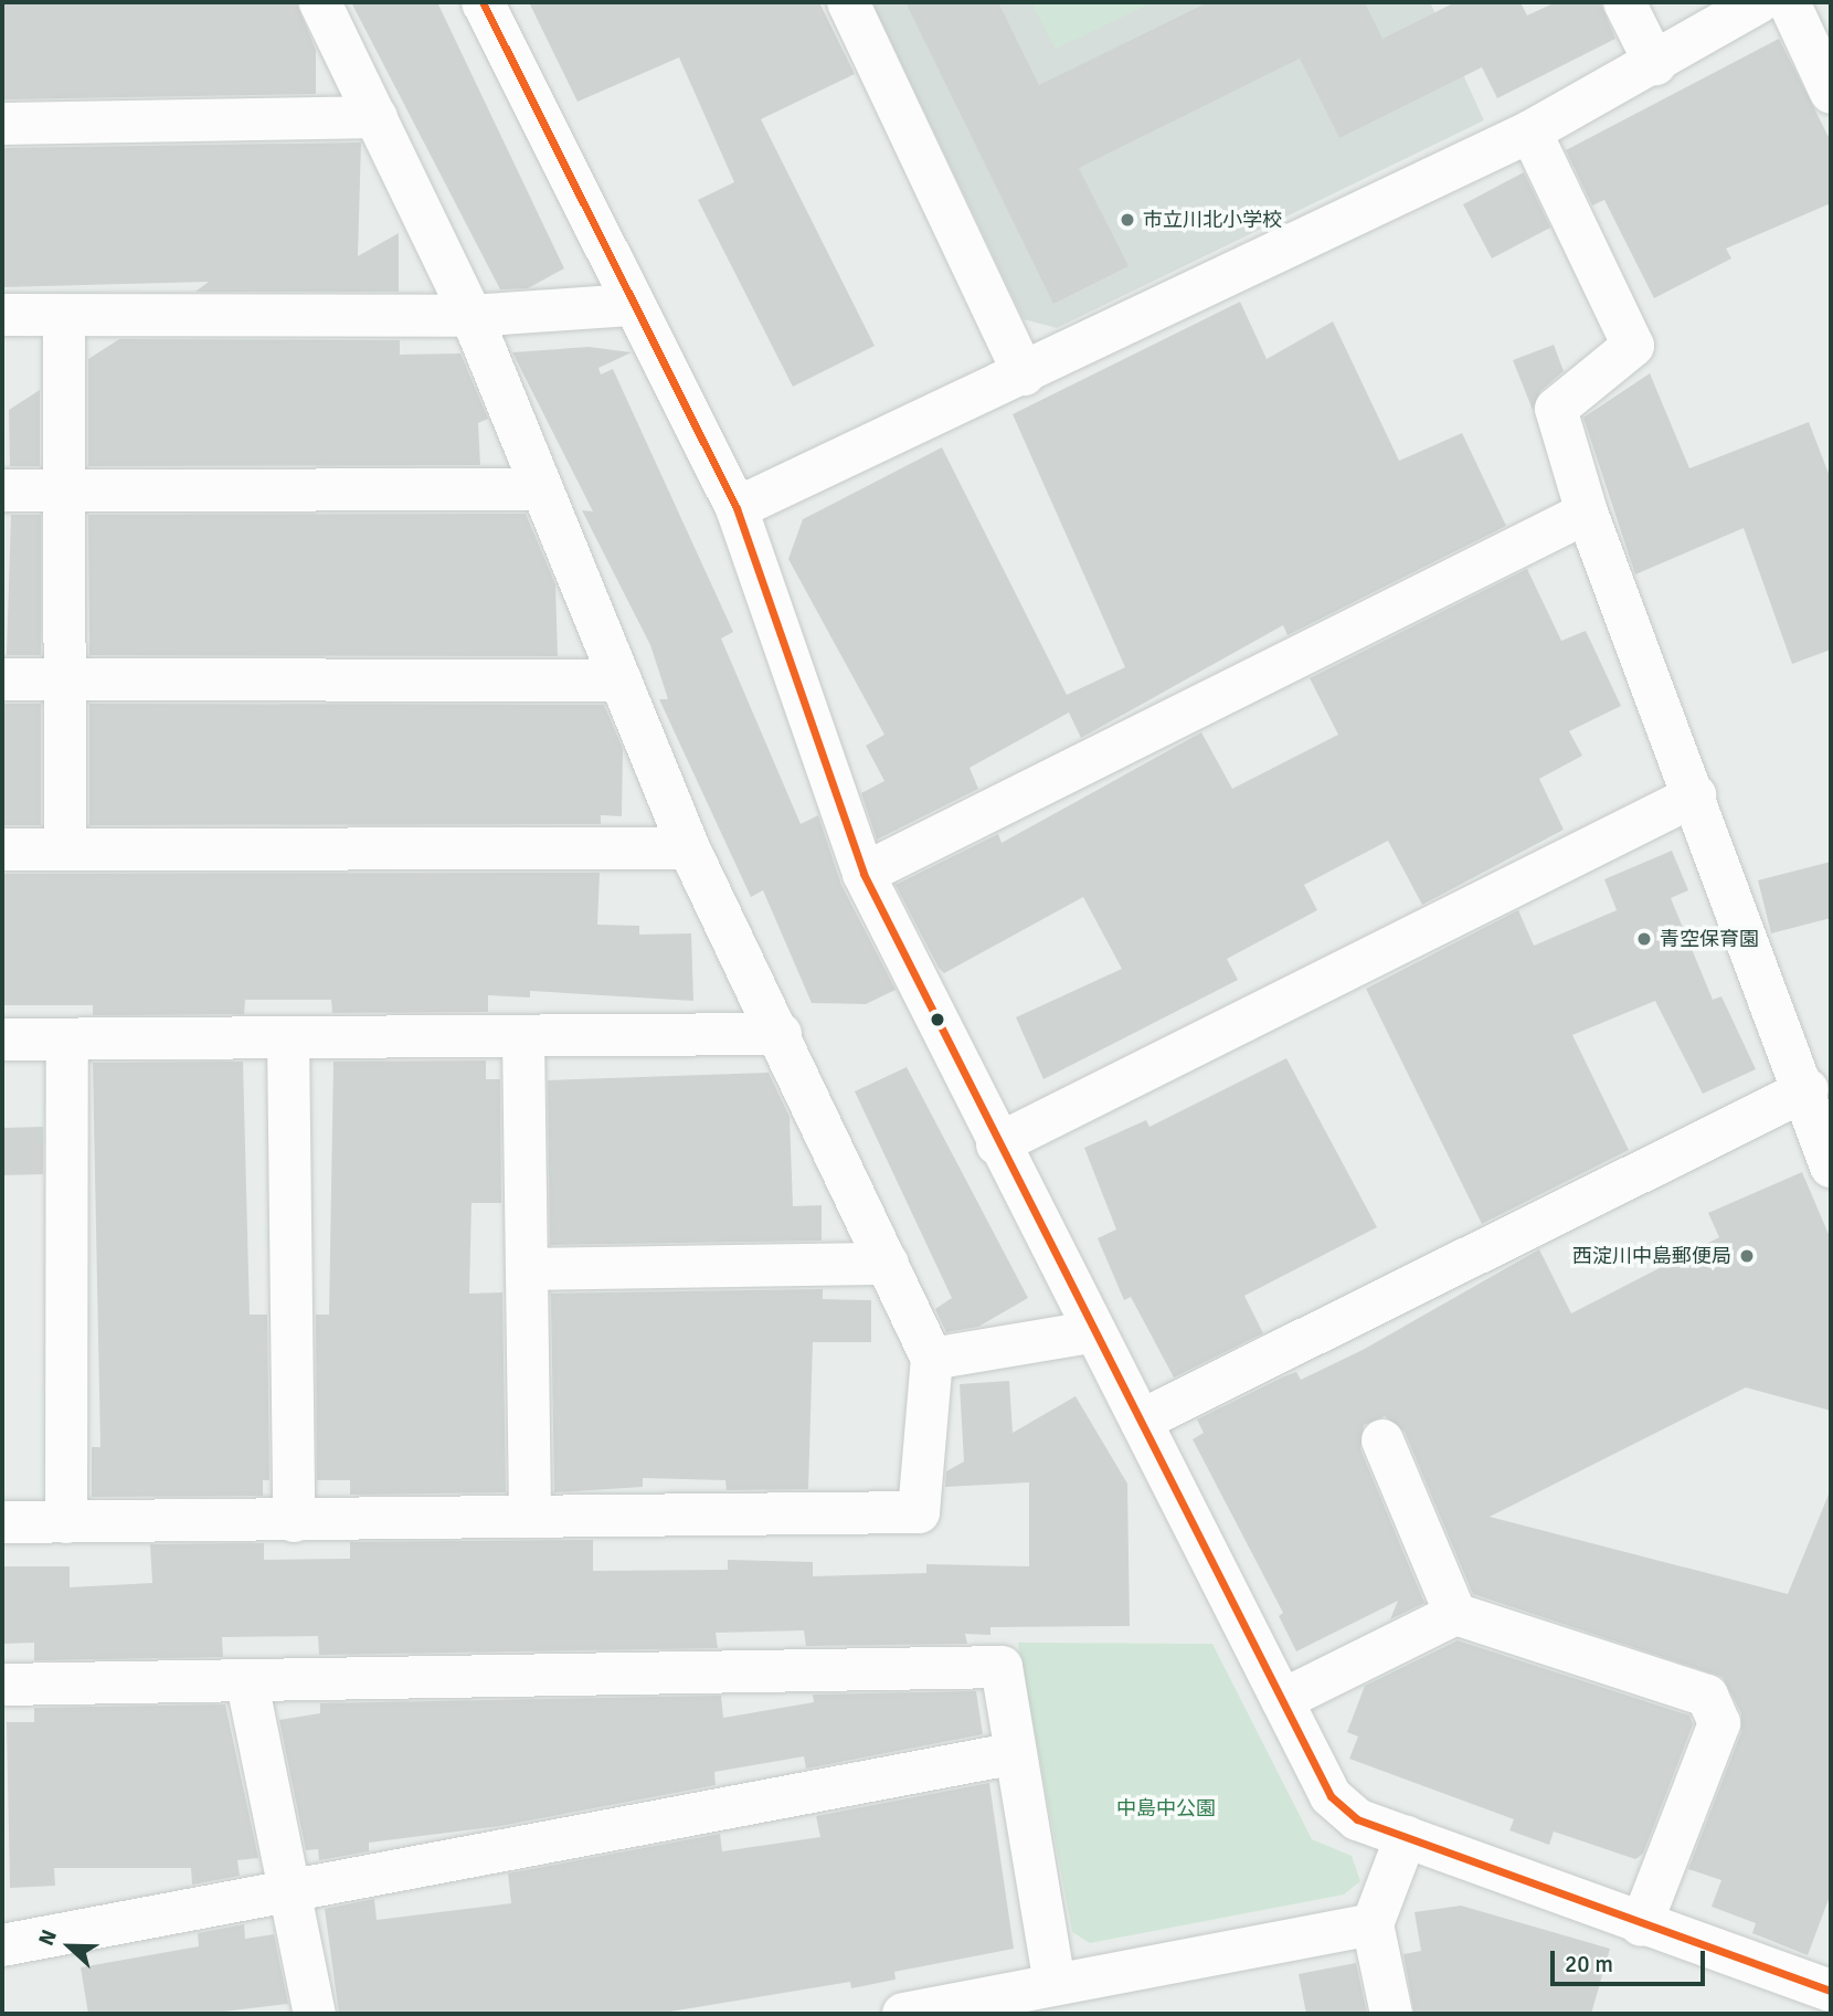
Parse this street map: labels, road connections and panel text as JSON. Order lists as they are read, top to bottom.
{
  "parks": ["中島中公園"],
  "places": ["市立川北小学校", "青空保育園", "西淀川中島郵便局"],
  "scale_bar": "20 m",
  "north": "left"
}
